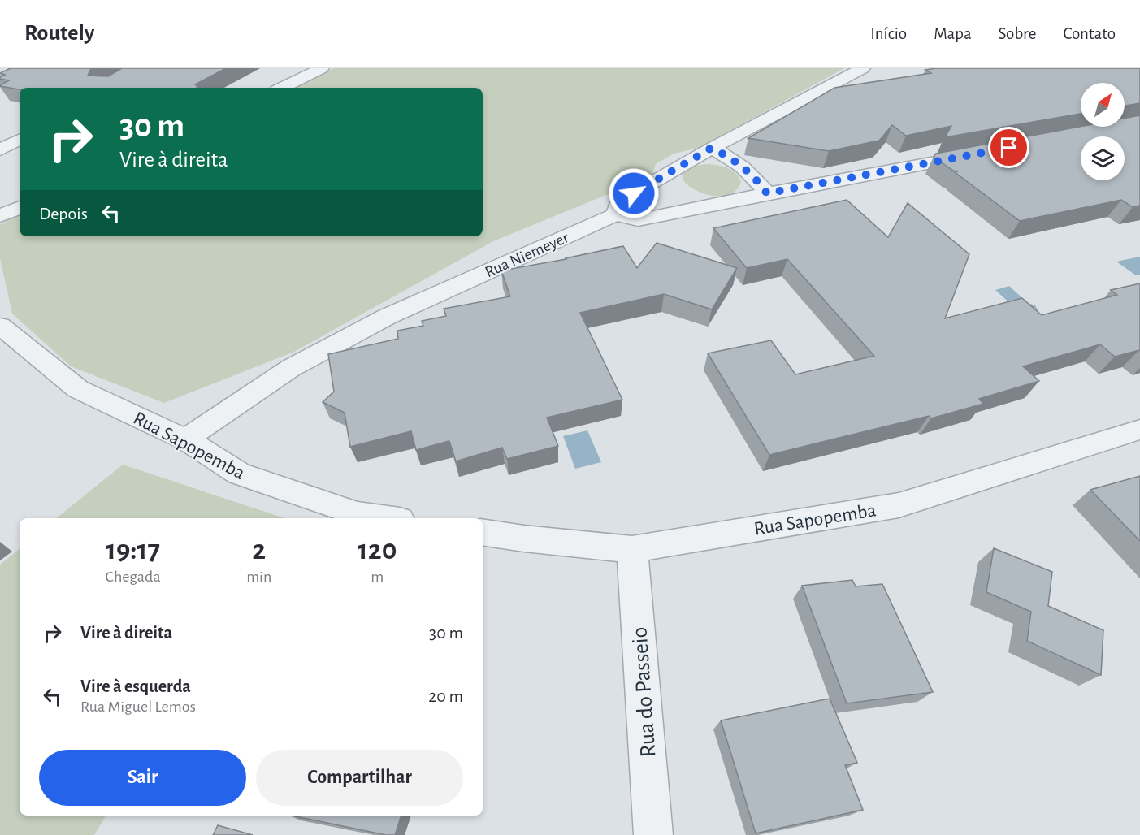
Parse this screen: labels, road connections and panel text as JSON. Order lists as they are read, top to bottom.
{
  "streets": {
    "street": ["Rua Niemeyer", "Rua Sapopemba", "Rua do Passeio"]
  },
  "crossings": [
    ["Rua Niemeyer", "Rua Sapopemba"],
    ["Rua Sapopemba", "Rua do Passeio"]
  ],
  "north": "top right",
  "page": {
    "header": "Routely",
    "nav": [
      "Início",
      "Mapa",
      "Sobre",
      "Contato"
    ],
    "turn": ["30 m", "Vire à direita"],
    "then": "Depois",
    "eta": [
      "19:17",
      "Chegada",
      "2",
      "min",
      "120",
      "m"
    ],
    "list": [
      {
        "name": "Vire à direita",
        "value": "30 m"
      },
      {
        "name": "Vire à esquerda",
        "note": "Rua Miguel Lemos",
        "value": "20 m"
      }
    ],
    "buttons": ["Sair", "Compartilhar"]
  }
}
